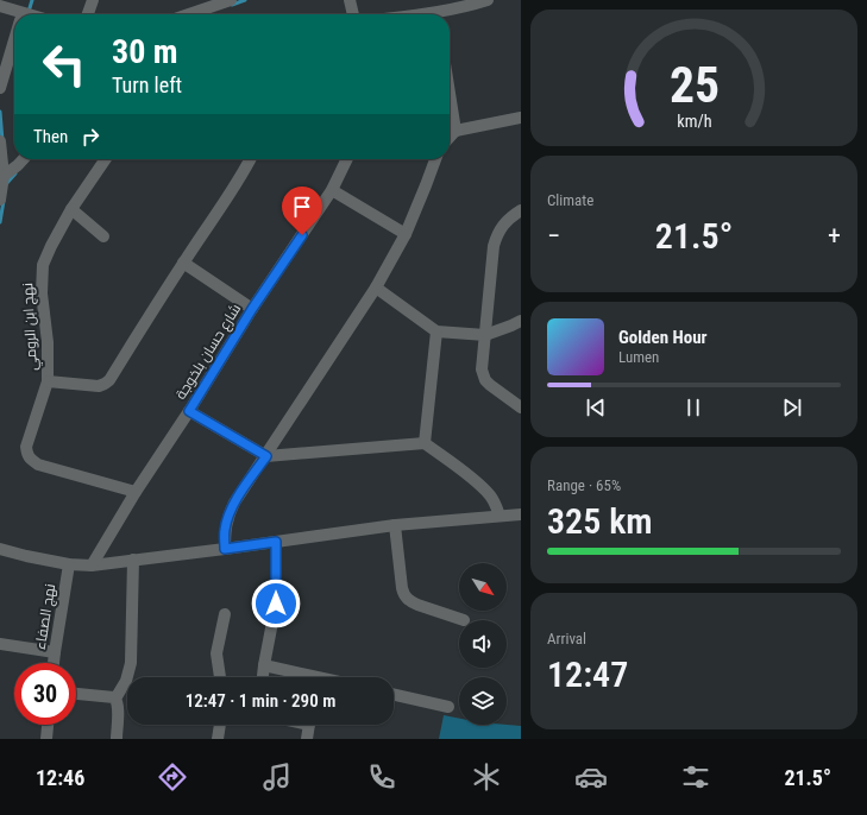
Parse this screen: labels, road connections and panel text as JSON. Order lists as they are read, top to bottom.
{
  "streets": {
    "street": ["نهج ابن الرومي", "شارع حسان بلخوجة", "نهج الصفاء"]
  },
  "crossings": [
    ["نهج ابن الرومي", "شارع حسان بلخوجة"]
  ],
  "north": "bottom right",
  "page": {
    "turn": ["30 m", "Turn left"],
    "then": "Then",
    "tile": [
      "Climate",
      ["Range · 65%", "325 km"],
      ["Arrival", "12:47"]
    ],
    "heat": ["−", "21.5°", "+"],
    "song": ["Golden Hour", "Lumen"],
    "limit": "30",
    "trip": "12:47 · 1 min · 290 m",
    "tabs": ["12:46", "21.5°"],
    "gauge": ["25", "km/h"]
  }
}
